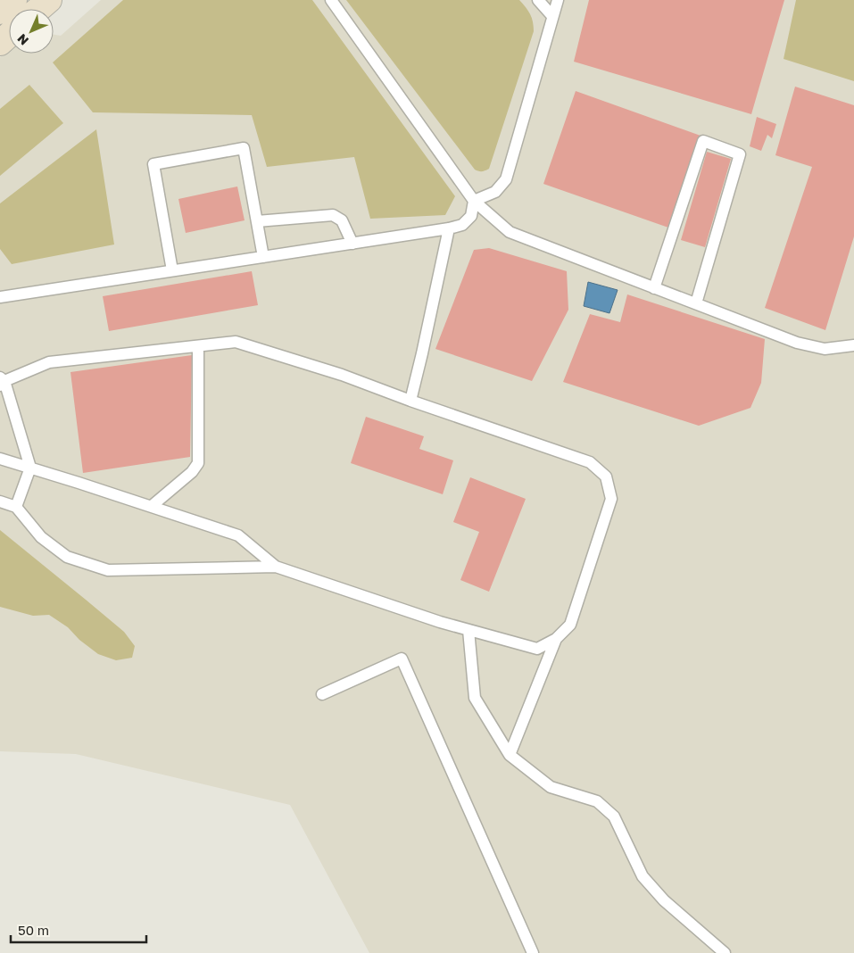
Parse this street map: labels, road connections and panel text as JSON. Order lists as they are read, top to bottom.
{
  "scale_bar": "50 m",
  "north": "bottom left"
}
